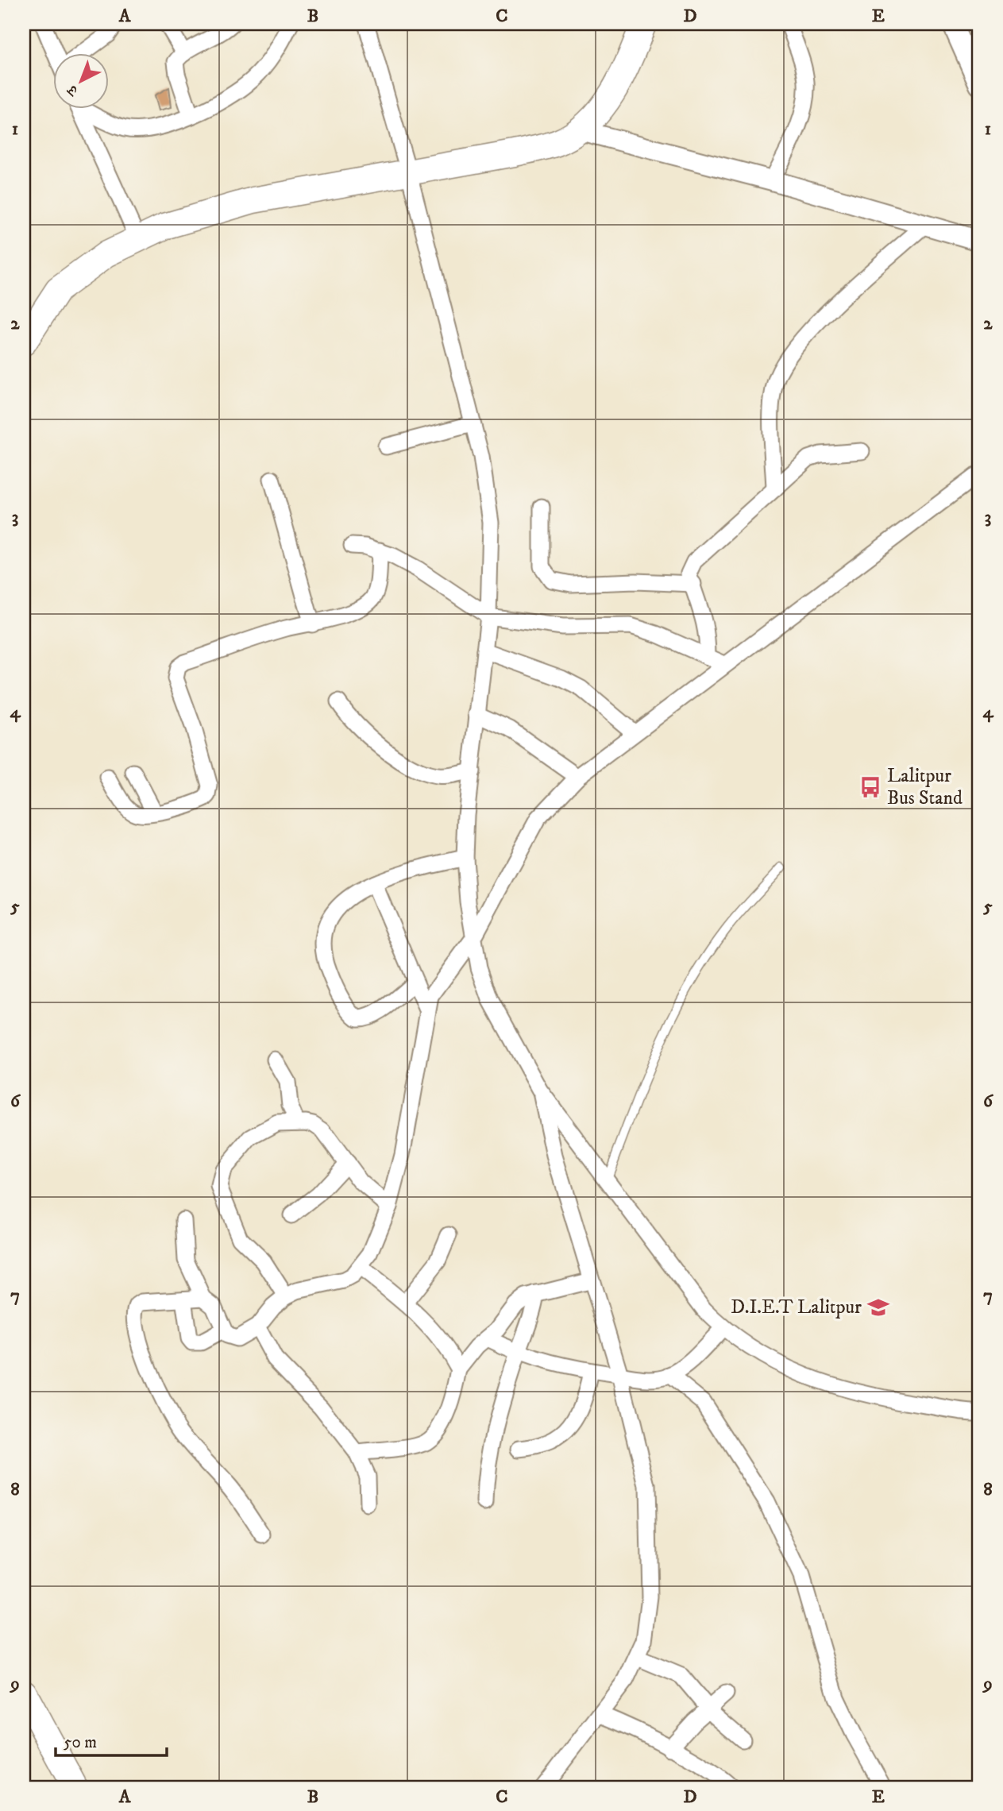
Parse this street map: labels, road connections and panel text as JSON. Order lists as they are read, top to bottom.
{
  "places": {
    "bus stop": ["Lalitpur Bus Stand"],
    "school or university": ["D.I.E.T Lalitpur"]
  },
  "scale_bar": "50 m",
  "north": "bottom left",
  "grid": {
    "columns": [
      "A",
      "B",
      "C",
      "D",
      "E"
    ],
    "rows": [
      "1",
      "2",
      "3",
      "4",
      "5",
      "6",
      "7",
      "8",
      "9"
    ]
  }
}
